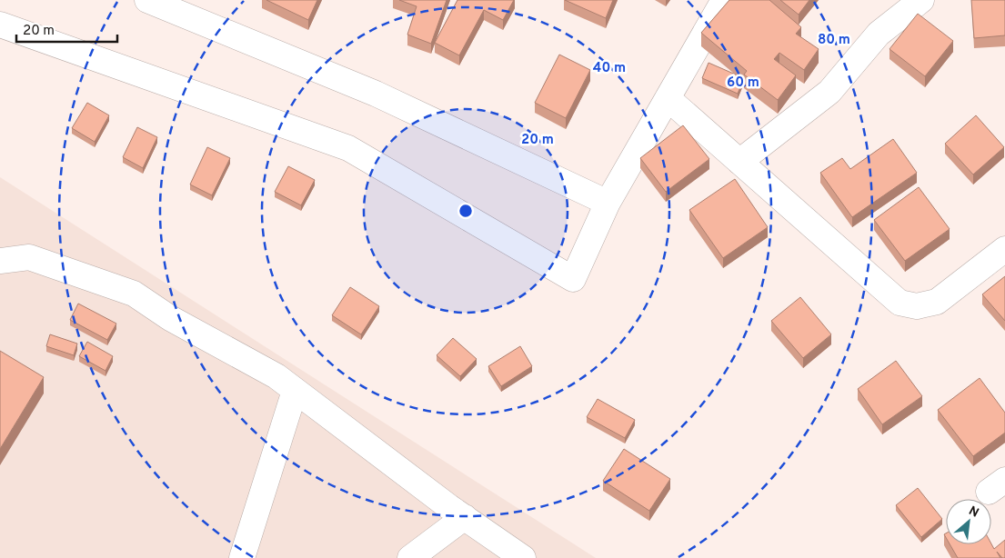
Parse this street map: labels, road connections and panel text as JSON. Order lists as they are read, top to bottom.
{
  "scale_bar": "20 m",
  "north": "top right",
  "rings": [
    "80 m",
    "40 m",
    "60 m",
    "20 m"
  ]
}
